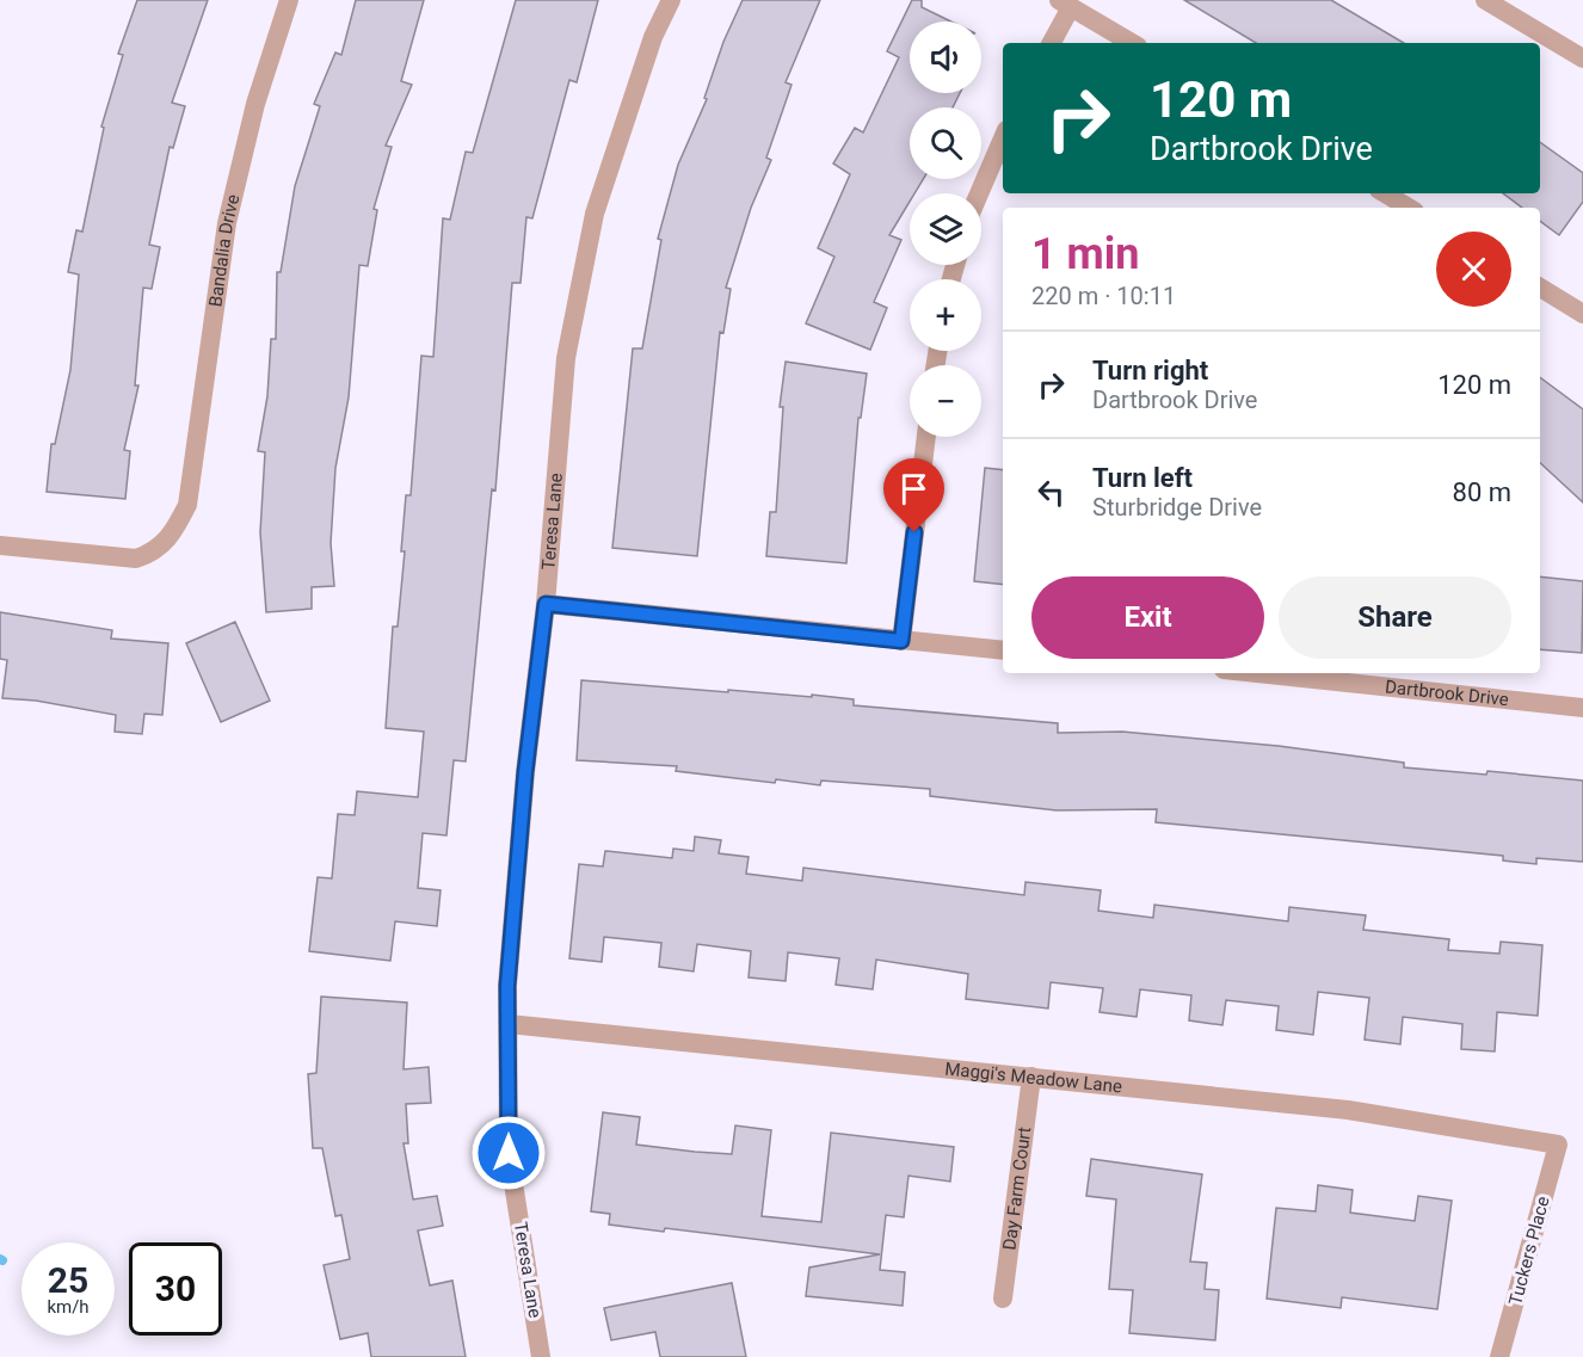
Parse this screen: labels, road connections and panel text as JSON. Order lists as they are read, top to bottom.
{
  "streets": {
    "street": [
      "Bandalia Drive",
      "Teresa Lane",
      "Dartbrook Drive",
      "Maggi's Meadow Lane",
      "Day Farm Court",
      "Tuckers Place"
    ]
  },
  "crossings": [
    ["Teresa Lane", "Maggi's Meadow Lane"],
    ["Maggi's Meadow Lane", "Day Farm Court"],
    ["Maggi's Meadow Lane", "Tuckers Place"]
  ],
  "page": {
    "map_buttons": ["+", "−"],
    "turn": ["120 m", "Dartbrook Drive"],
    "heading": ["1 min", "220 m · 10:11"],
    "list": [
      {
        "name": "Turn right",
        "note": "Dartbrook Drive",
        "value": "120 m"
      },
      {
        "name": "Turn left",
        "note": "Sturbridge Drive",
        "value": "80 m"
      }
    ],
    "buttons": ["Exit", "Share"],
    "speed": "25 km/h",
    "limit": "30"
  }
}
